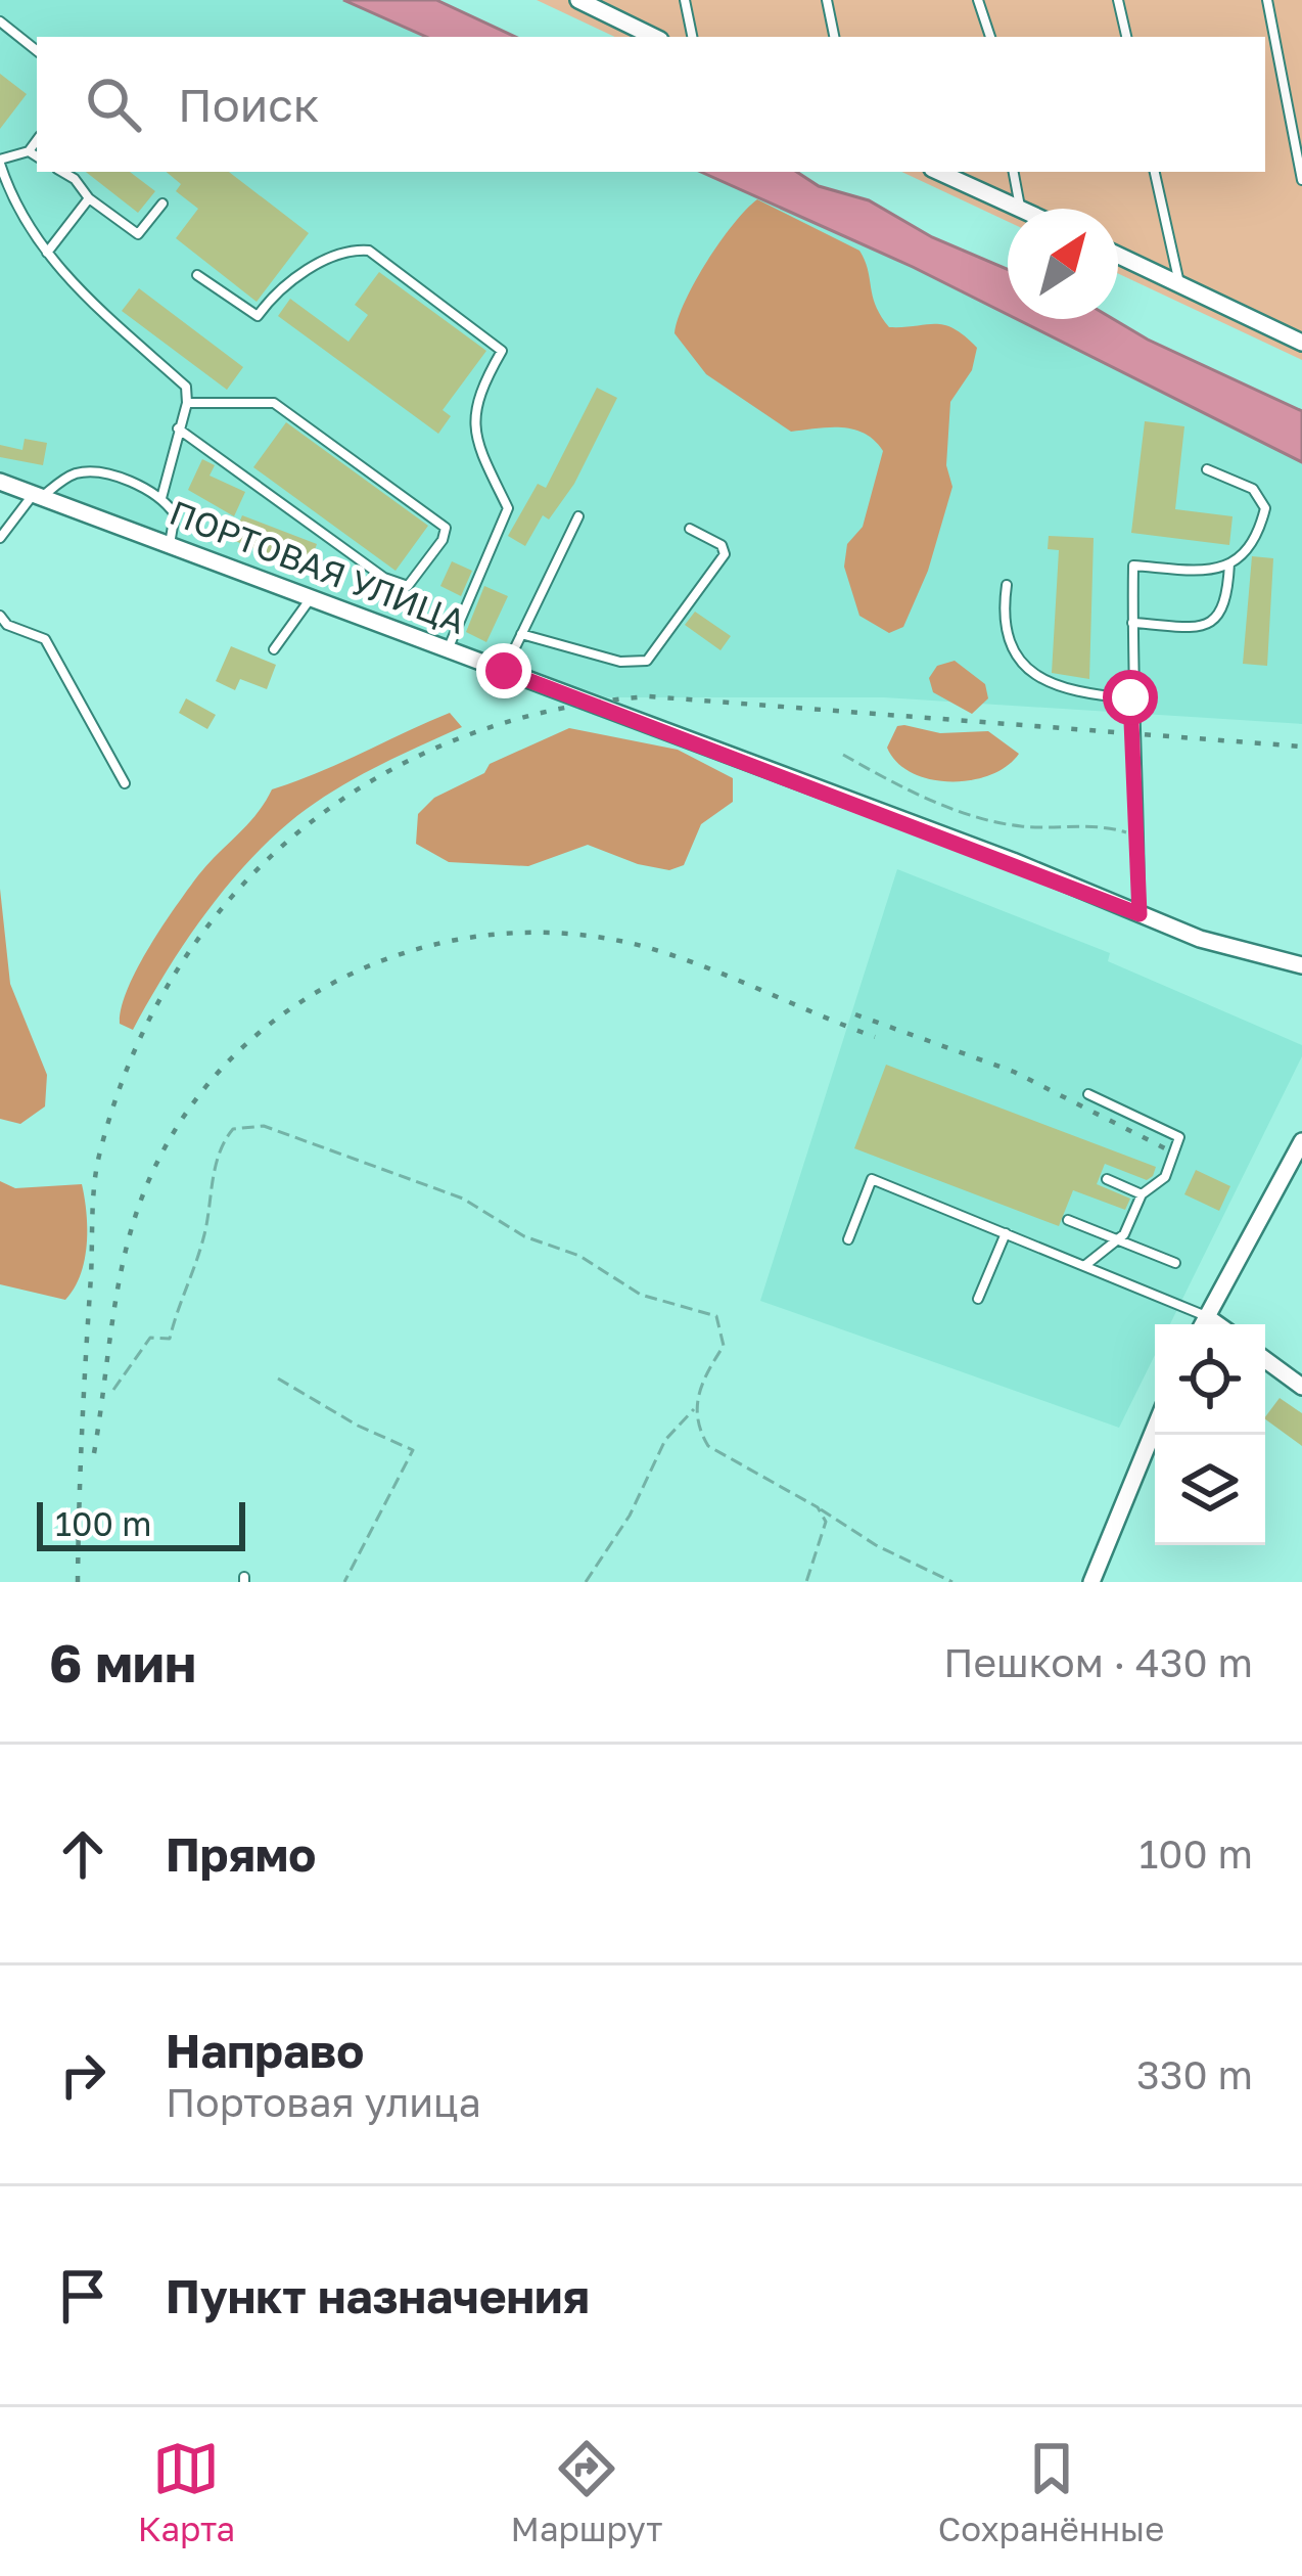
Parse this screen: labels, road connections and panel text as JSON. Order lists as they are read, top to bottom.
{
  "streets": {
    "street": ["ПОРТОВАЯ УЛИЦА"]
  },
  "scale_bar": "100 m",
  "north": "top right",
  "page": {
    "search": "Поиск",
    "scale": "100 m",
    "heading": ["6 мин", "Пешком · 430 m"],
    "list": [
      ["Прямо", "100 m"],
      ["Направо", "Портовая улица", "330 m"],
      "Пункт назначения"
    ],
    "nav": ["Карта", "Маршрут", "Сохранённые"]
  }
}
